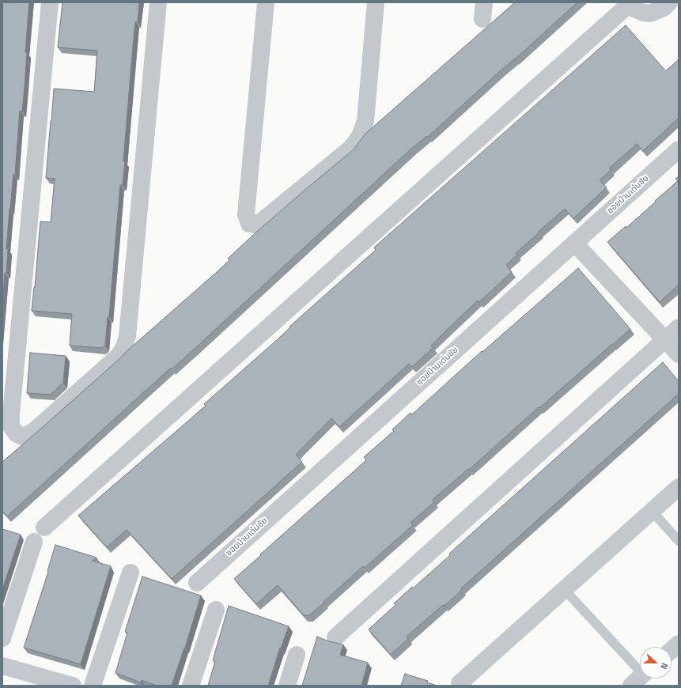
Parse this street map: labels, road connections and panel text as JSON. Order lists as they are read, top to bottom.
{
  "streets": {
    "street": ["ซอยบ้านเด่นชัย"]
  },
  "north": "right"
}
